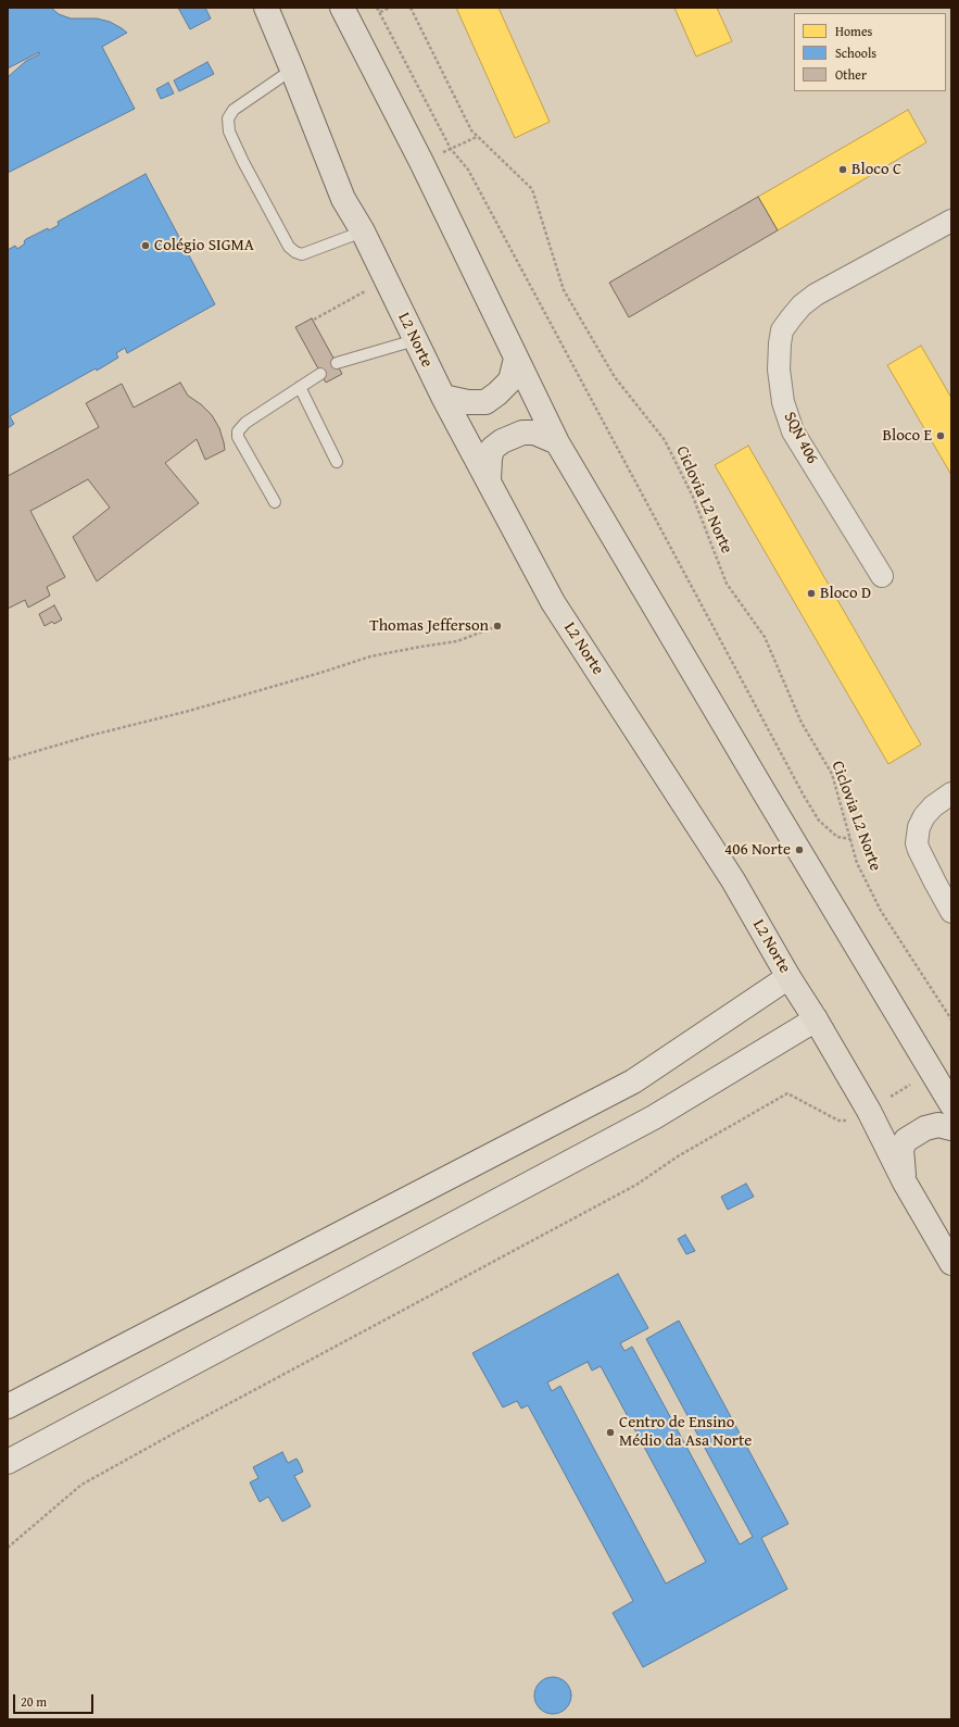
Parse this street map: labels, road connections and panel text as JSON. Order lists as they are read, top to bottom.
{
  "streets": {
    "main road": ["L2 Norte"],
    "street": ["SQN 406"],
    "path": ["Ciclovia L2 Norte"]
  },
  "places": [
    "Bloco C",
    "Colégio SIGMA",
    "Bloco E",
    "Bloco D",
    "Thomas Jefferson",
    "406 Norte",
    "Centro de Ensino Médio da Asa Norte"
  ],
  "legend": ["Homes", "Schools", "Other"],
  "scale_bar": "20 m"
}
